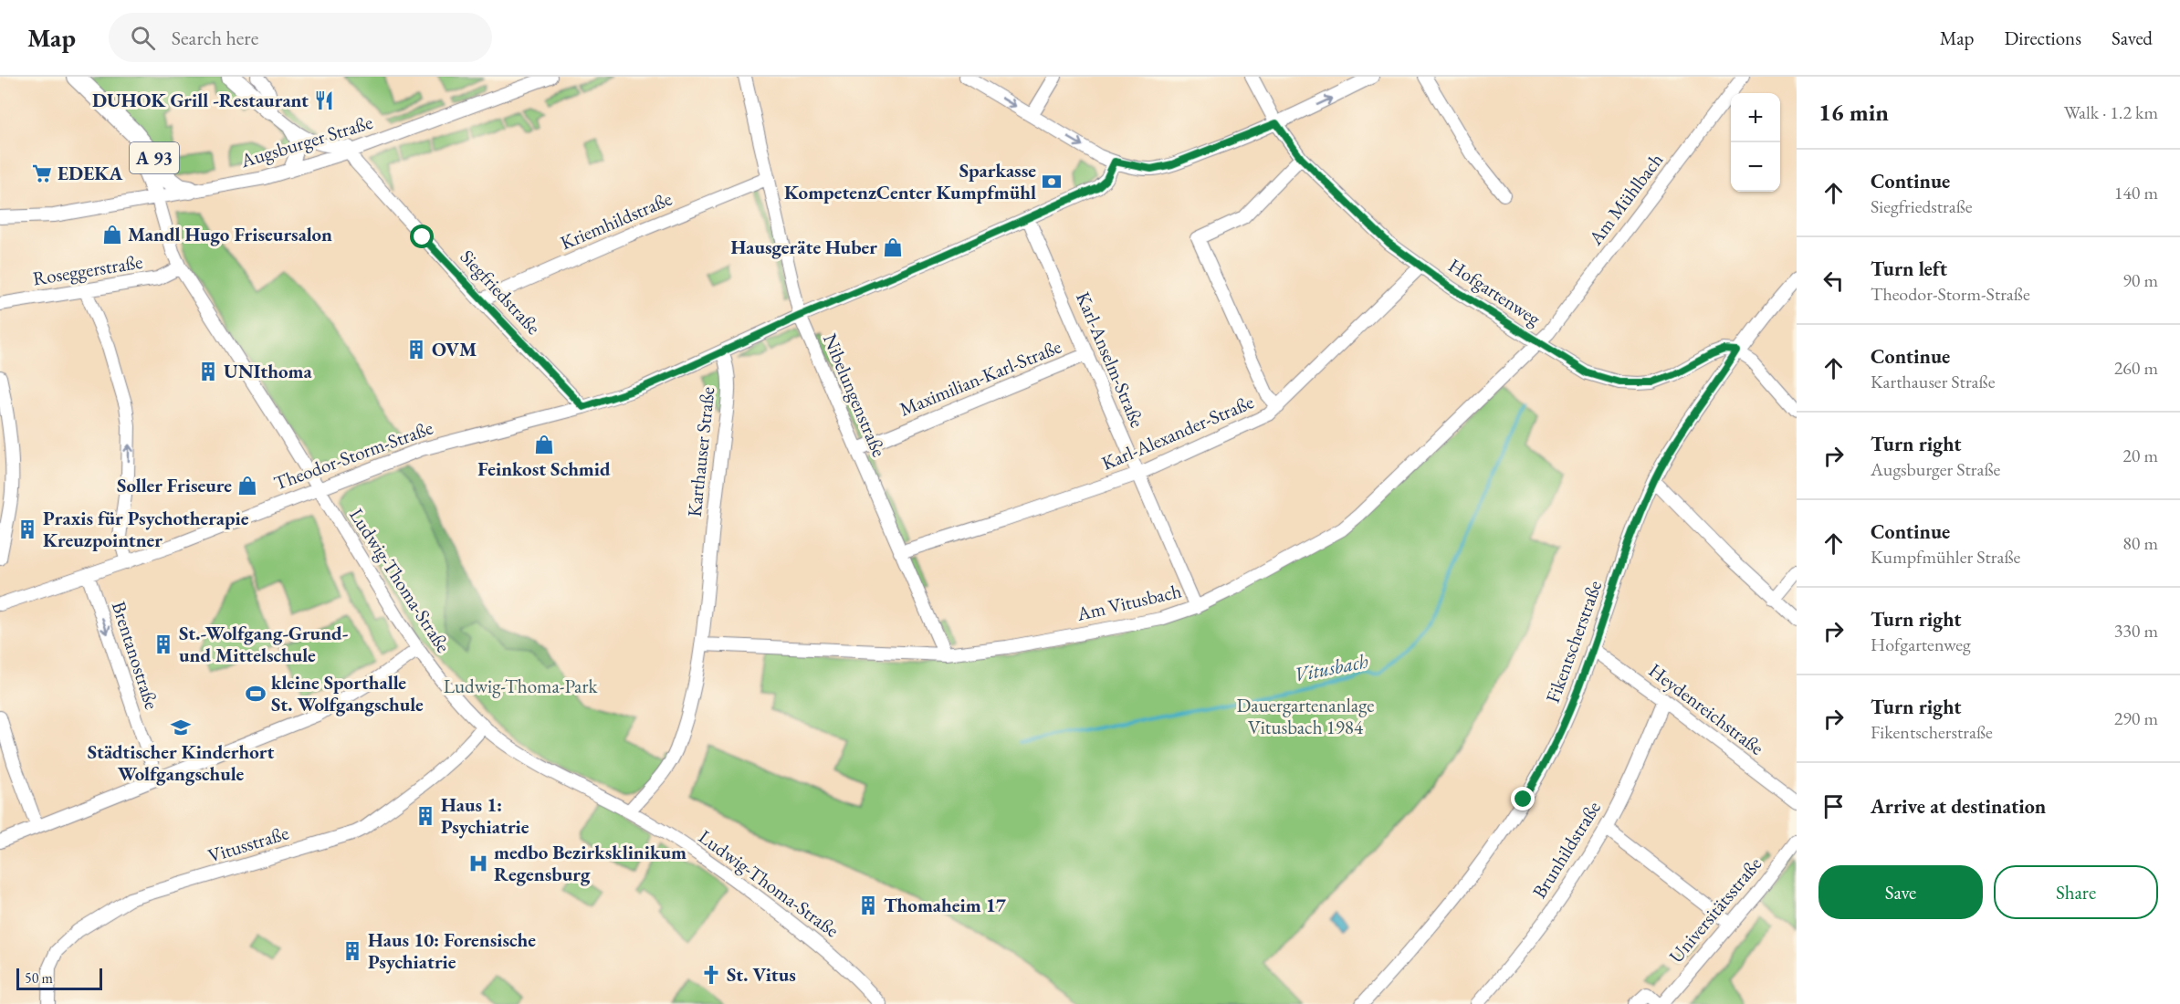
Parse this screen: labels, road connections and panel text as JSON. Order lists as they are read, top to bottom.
{
  "streets": {
    "highway": ["A 93"],
    "street": [
      "Augsburger Straße",
      "Am Mühlbach",
      "Kriemhildstraße",
      "Roseggerstraße",
      "Siegfriedstraße",
      "Hofgartenweg",
      "Karl-Anselm-Straße",
      "Maximilian-Karl-Straße",
      "Nibelungenstraße",
      "Karl-Alexander-Straße",
      "Karthauser Straße",
      "Theodor-Storm-Straße",
      "Ludwig-Thoma-Straße",
      "Am Vitusbach",
      "Fikentscherstraße",
      "Brentanostraße",
      "Heydenreichstraße",
      "Vitusstraße",
      "Brunhildstraße",
      "Universitätsstraße"
    ]
  },
  "crossings": [
    ["Augsburger Straße", "A 93"],
    ["Augsburger Straße", "Siegfriedstraße"],
    ["Augsburger Straße", "Ludwig-Thoma-Straße"],
    ["A 93", "Ludwig-Thoma-Straße"],
    ["Am Mühlbach", "Hofgartenweg"],
    ["Am Mühlbach", "Am Vitusbach"],
    ["Kriemhildstraße", "Siegfriedstraße"],
    ["Kriemhildstraße", "Nibelungenstraße"],
    ["Roseggerstraße", "Ludwig-Thoma-Straße"],
    ["Siegfriedstraße", "Theodor-Storm-Straße"],
    ["Hofgartenweg", "Karl-Alexander-Straße"],
    ["Hofgartenweg", "Am Vitusbach"],
    ["Hofgartenweg", "Fikentscherstraße"],
    ["Karl-Anselm-Straße", "Maximilian-Karl-Straße"],
    ["Karl-Anselm-Straße", "Karl-Alexander-Straße"],
    ["Karl-Anselm-Straße", "Am Vitusbach"],
    ["Maximilian-Karl-Straße", "Nibelungenstraße"],
    ["Nibelungenstraße", "Karl-Alexander-Straße"],
    ["Nibelungenstraße", "Am Vitusbach"],
    ["Karthauser Straße", "Theodor-Storm-Straße"],
    ["Karthauser Straße", "Ludwig-Thoma-Straße"],
    ["Karthauser Straße", "Am Vitusbach"],
    ["Theodor-Storm-Straße", "Ludwig-Thoma-Straße"],
    ["Theodor-Storm-Straße", "Brentanostraße"],
    ["Ludwig-Thoma-Straße", "Vitusstraße"],
    ["Fikentscherstraße", "Heydenreichstraße"],
    ["Heydenreichstraße", "Brunhildstraße"]
  ],
  "one_way": ["Brentanostraße"],
  "water": ["Vitusbach"],
  "parks": ["Ludwig-Thoma-Park", "Dauergartenanlage Vitusbach 1984"],
  "places": {
    "restaurant": ["DUHOK Grill -Restaurant"],
    "supermarket": ["EDEKA"],
    "bank": ["Sparkasse KompetenzCenter Kumpfmühl"],
    "shop": [
      "Mandl Hugo Friseursalon",
      "Hausgeräte Huber",
      "Feinkost Schmid",
      "Soller Friseure"
    ],
    "building": [
      "OVM",
      "UNIthoma",
      "Praxis für Psychotherapie Kreuzpointner",
      "St.-Wolfgang-Grund- und Mittelschule",
      "Haus 1: Psychiatrie",
      "Thomaheim 17",
      "Haus 10: Forensische Psychiatrie"
    ],
    "sports": ["kleine Sporthalle St. Wolfgangschule"],
    "school or university": ["Städtischer Kinderhort Wolfgangschule"],
    "hospital": ["medbo Bezirksklinikum Regensburg"],
    "church": ["St. Vitus"]
  },
  "scale_bar": "50 m",
  "page": {
    "header": "Map",
    "search": "Search here",
    "nav": ["Map", "Directions", "Saved"],
    "heading": ["16 min", "Walk · 1.2 km"],
    "map_buttons": ["+", "−"],
    "list": [
      ["Continue", "Siegfriedstraße", "140 m"],
      ["Turn left", "Theodor-Storm-Straße", "90 m"],
      ["Continue", "Karthauser Straße", "260 m"],
      ["Turn right", "Augsburger Straße", "20 m"],
      ["Continue", "Kumpfmühler Straße", "80 m"],
      ["Turn right", "Hofgartenweg", "330 m"],
      ["Turn right", "Fikentscherstraße", "290 m"],
      "Arrive at destination"
    ],
    "buttons": ["Save", "Share"],
    "scale": "50 m"
  }
}
